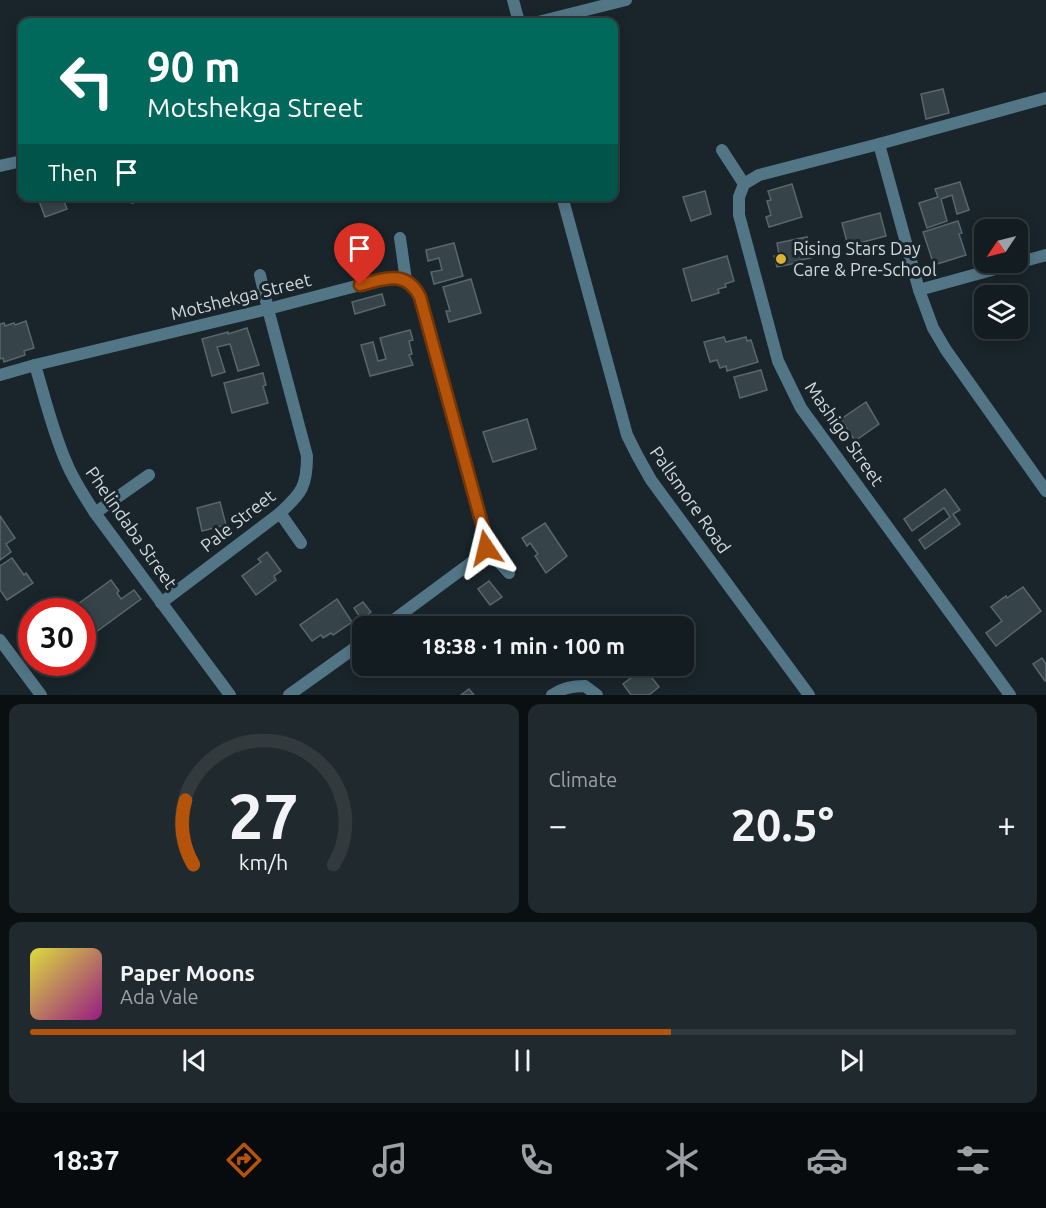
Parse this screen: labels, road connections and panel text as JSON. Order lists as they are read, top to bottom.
{
  "streets": {
    "street": [
      "Motshekga Street",
      "Mashigo Street",
      "Pallsmore Road",
      "Pale Street",
      "Phelindaba Street"
    ]
  },
  "crossings": [
    ["Motshekga Street", "Pale Street"],
    ["Motshekga Street", "Phelindaba Street"],
    ["Pale Street", "Phelindaba Street"]
  ],
  "places": ["Rising Stars Day Care & Pre-School"],
  "north": "bottom left",
  "page": {
    "turn": ["90 m", "Motshekga Street"],
    "then": "Then",
    "limit": "30",
    "trip": "18:38 · 1 min · 100 m",
    "tile": "Climate",
    "heat": ["−", "20.5°", "+"],
    "song": ["Paper Moons", "Ada Vale"],
    "tabs": "18:37",
    "gauge": ["27", "km/h"]
  }
}
